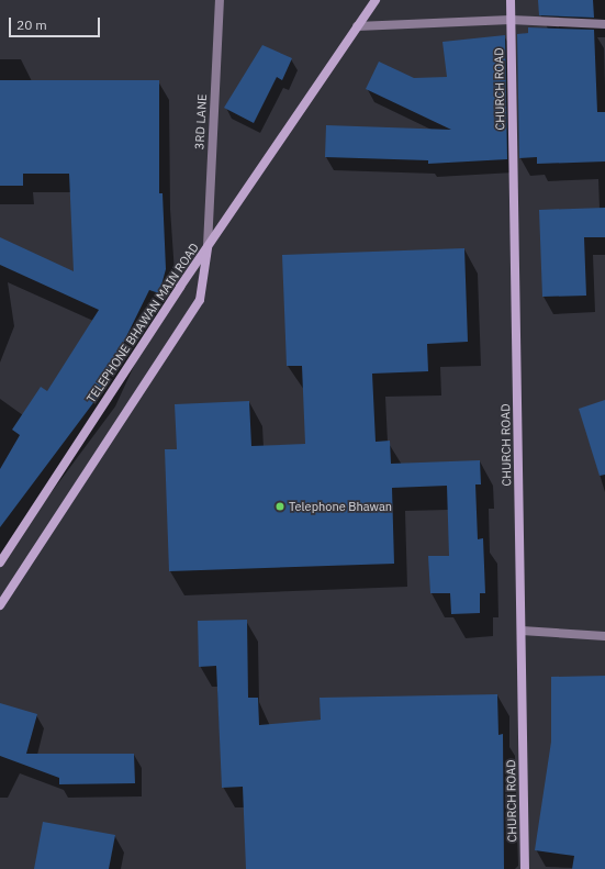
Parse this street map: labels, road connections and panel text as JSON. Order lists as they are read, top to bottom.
{
  "streets": {
    "street": ["CHURCH ROAD", "3RD LANE", "TELEPHONE BHAWAN MAIN ROAD"]
  },
  "crossings": [
    ["3RD LANE", "TELEPHONE BHAWAN MAIN ROAD"]
  ],
  "places": ["Telephone Bhawan"],
  "scale_bar": "20 m"
}
